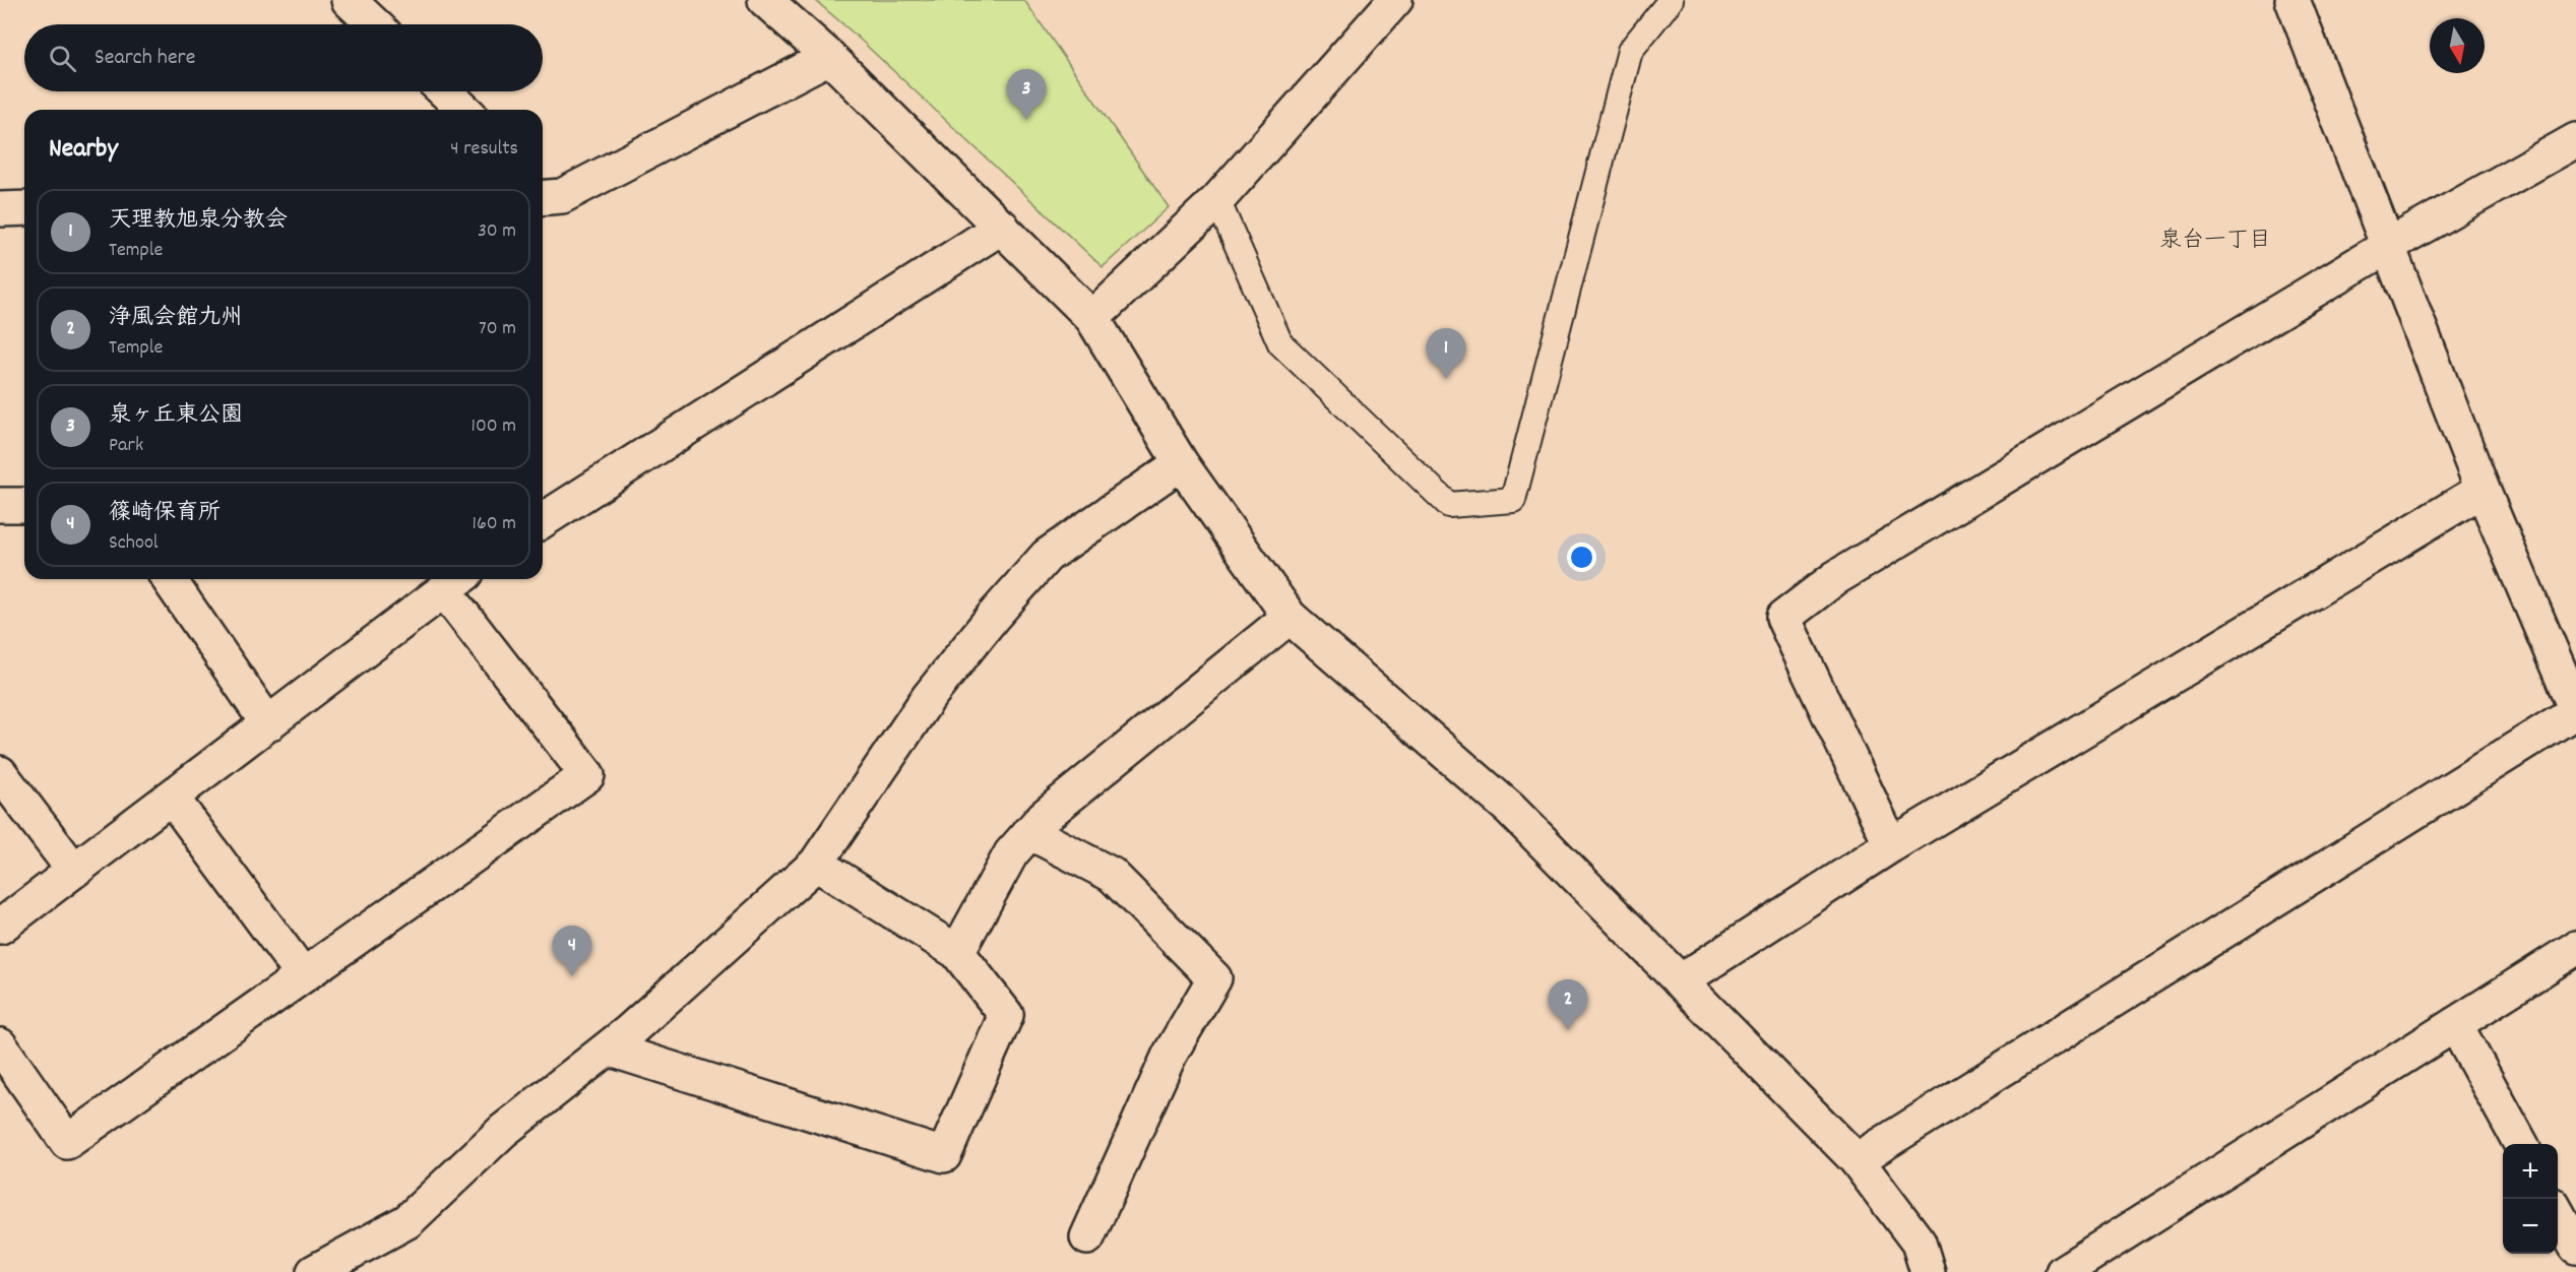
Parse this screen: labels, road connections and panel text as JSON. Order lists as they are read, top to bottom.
{
  "districts": ["泉台一丁目"],
  "north": "bottom",
  "page": {
    "search": "Search here",
    "pins": [
      "3",
      "1",
      "4",
      "2"
    ],
    "heading": ["Nearby", "4 results"],
    "list": [
      {
        "mark": "1",
        "name": "天理教旭泉分教会",
        "note": "Temple",
        "value": "30 m"
      },
      {
        "mark": "2",
        "name": "浄風会館九州",
        "note": "Temple",
        "value": "70 m"
      },
      {
        "mark": "3",
        "name": "泉ヶ丘東公園",
        "note": "Park",
        "value": "100 m"
      },
      {
        "mark": "4",
        "name": "篠崎保育所",
        "note": "School",
        "value": "160 m"
      }
    ],
    "map_buttons": ["+", "−"]
  }
}
